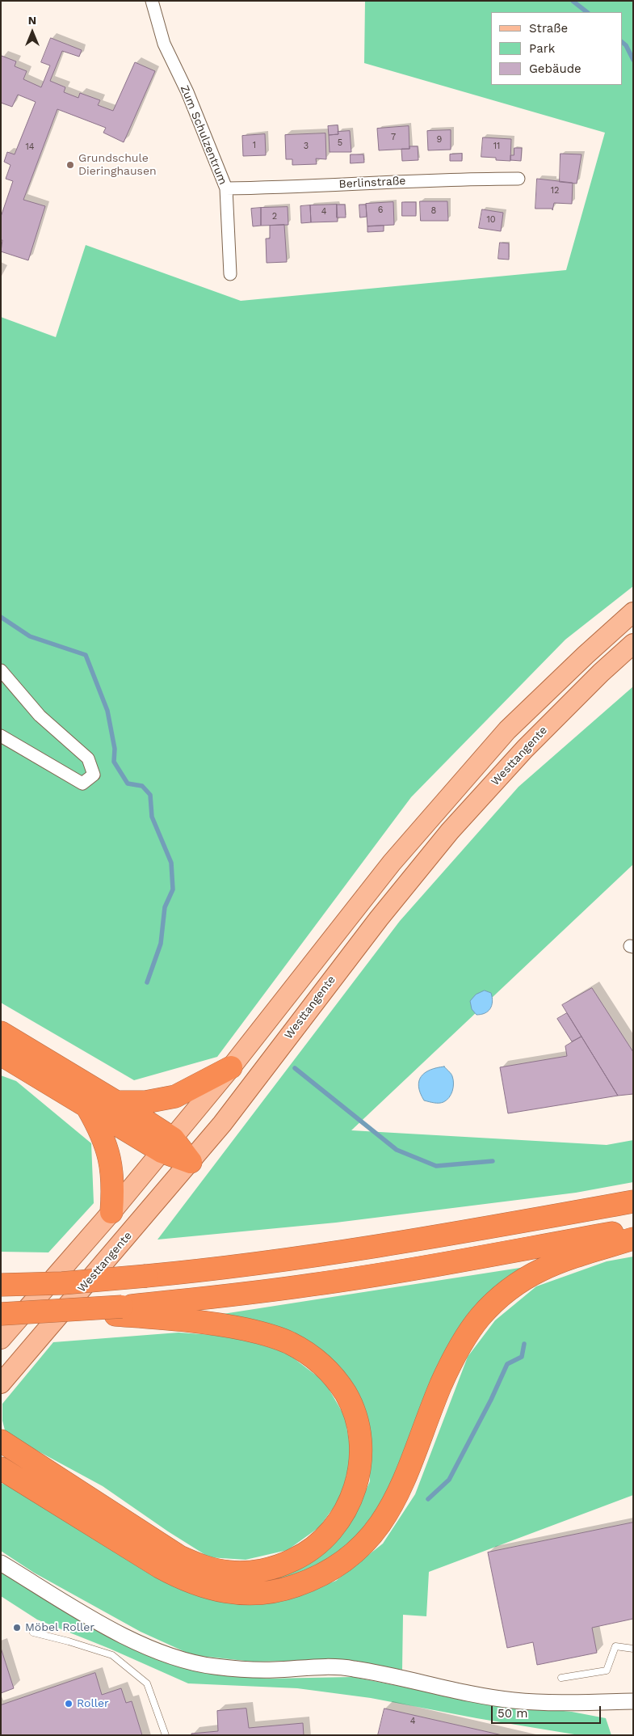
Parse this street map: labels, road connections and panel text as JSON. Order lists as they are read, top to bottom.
{
  "streets": {
    "main road": ["Westtangente"],
    "street": ["Zum Schulzentrum", "Berlinstraße"]
  },
  "crossings": [
    ["Zum Schulzentrum", "Berlinstraße"]
  ],
  "places": ["Grundschule Dieringhausen", "Möbel Roller", "Roller"],
  "house_numbers": [
    "7",
    "9",
    "5",
    "1",
    "3",
    "11",
    "14",
    "12",
    "6",
    "8",
    "4",
    "2",
    "10",
    "4"
  ],
  "legend": ["Straße", "Park", "Gebäude"],
  "scale_bar": "50 m",
  "north": "top"
}
